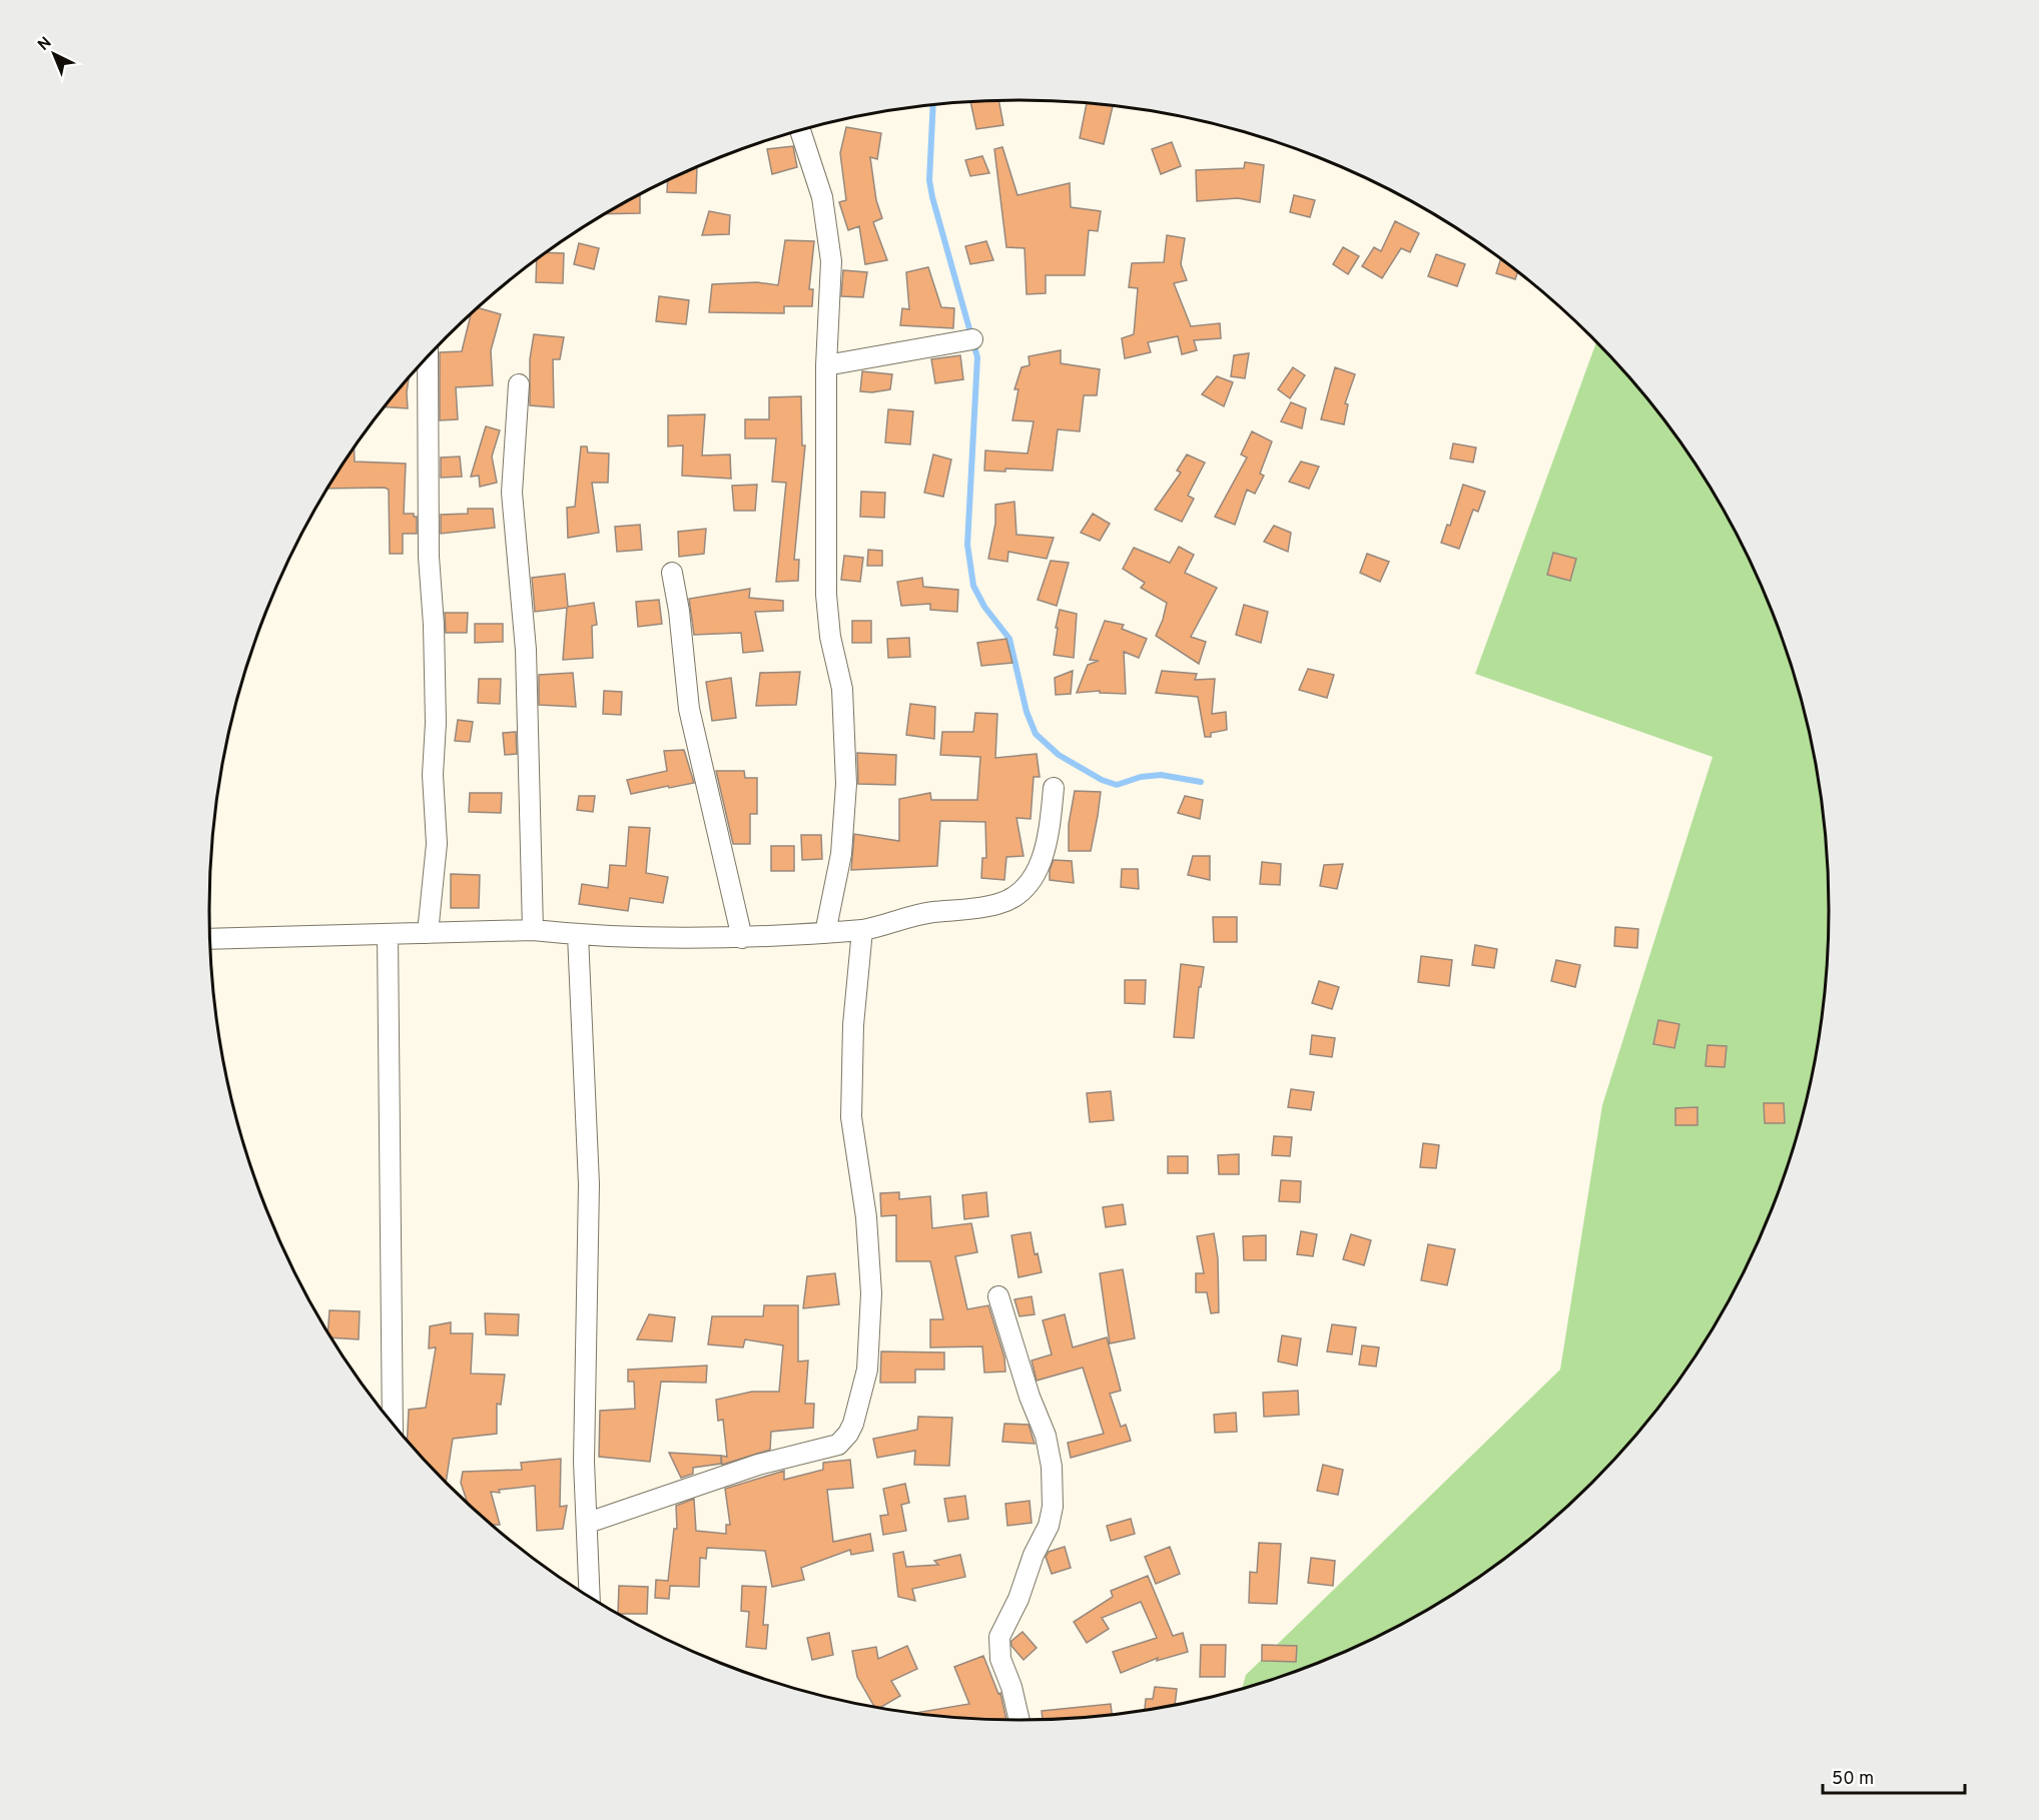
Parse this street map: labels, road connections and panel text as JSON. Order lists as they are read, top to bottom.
{
  "scale_bar": "50 m",
  "north": "top left"
}
